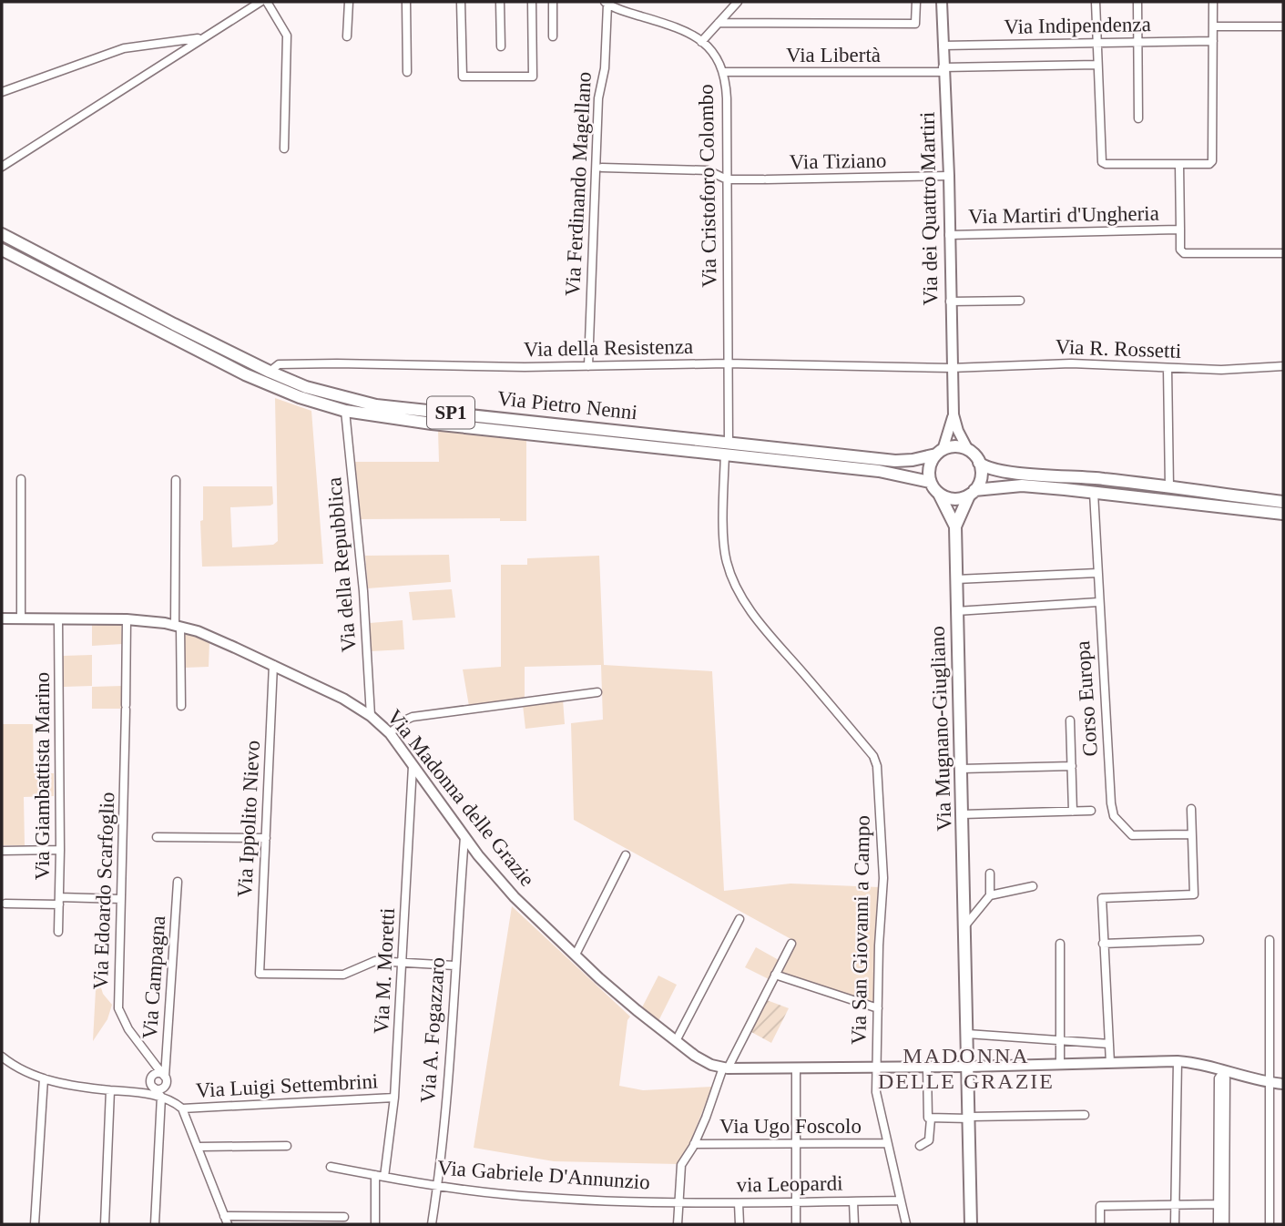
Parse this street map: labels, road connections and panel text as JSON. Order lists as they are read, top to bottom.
{
  "streets": {
    "main road": ["Via Pietro Nenni", "SP1", "Via Mugnano-Giugliano"],
    "street": [
      "Via Indipendenza",
      "Via Libertà",
      "Via Tiziano",
      "Via Ferdinando Magellano",
      "Via Cristoforo Colombo",
      "Via dei Quattro Martiri",
      "Via Martiri d'Ungheria",
      "Via della Resistenza",
      "Via R. Rossetti",
      "Via della Repubblica",
      "Corso Europa",
      "Via Giambattista Marino",
      "Via Madonna delle Grazie",
      "Via Ippolito Nievo",
      "Via Edoardo Scarfoglio",
      "Via San Giovanni a Campo",
      "Via M. Moretti",
      "Via Campagna",
      "Via A. Fogazzaro",
      "Via Luigi Settembrini",
      "Via Ugo Foscolo",
      "Via Gabriele D'Annunzio",
      "via Leopardi"
    ]
  },
  "crossings": [
    ["Via Indipendenza", "Via dei Quattro Martiri"],
    ["Via Libertà", "Via Cristoforo Colombo"],
    ["Via Libertà", "Via dei Quattro Martiri"],
    ["Via Tiziano", "Via Cristoforo Colombo"],
    ["Via Tiziano", "Via dei Quattro Martiri"],
    ["Via Ferdinando Magellano", "Via Cristoforo Colombo"],
    ["Via Ferdinando Magellano", "Via della Resistenza"],
    ["Via Cristoforo Colombo", "Via della Resistenza"],
    ["Via Cristoforo Colombo", "Via Pietro Nenni"],
    ["Via Cristoforo Colombo", "Via San Giovanni a Campo"],
    ["Via dei Quattro Martiri", "Via Martiri d'Ungheria"],
    ["Via dei Quattro Martiri", "Via della Resistenza"],
    ["Via dei Quattro Martiri", "Via R. Rossetti"],
    ["Via dei Quattro Martiri", "Via Pietro Nenni"],
    ["Via dei Quattro Martiri", "Via Mugnano-Giugliano"],
    ["Via della Resistenza", "Via R. Rossetti"],
    ["Via della Resistenza", "Via Pietro Nenni"],
    ["Via Pietro Nenni", "Via della Repubblica"],
    ["Via Pietro Nenni", "Via Mugnano-Giugliano"],
    ["Via Pietro Nenni", "Via San Giovanni a Campo"],
    ["Via della Repubblica", "Via Madonna delle Grazie"],
    ["Via Mugnano-Giugliano", "Via Madonna delle Grazie"],
    ["Via Giambattista Marino", "Via Madonna delle Grazie"],
    ["Via Madonna delle Grazie", "Via Ippolito Nievo"],
    ["Via Madonna delle Grazie", "Via Edoardo Scarfoglio"],
    ["Via Madonna delle Grazie", "Via San Giovanni a Campo"],
    ["Via Madonna delle Grazie", "Via M. Moretti"],
    ["Via Madonna delle Grazie", "Via A. Fogazzaro"],
    ["Via Ippolito Nievo", "Via M. Moretti"],
    ["Via Edoardo Scarfoglio", "Via Campagna"],
    ["Via San Giovanni a Campo", "Via Ugo Foscolo"],
    ["Via San Giovanni a Campo", "via Leopardi"],
    ["Via M. Moretti", "Via Luigi Settembrini"],
    ["Via M. Moretti", "Via Gabriele D'Annunzio"],
    ["Via A. Fogazzaro", "Via Gabriele D'Annunzio"],
    ["Via Gabriele D'Annunzio", "via Leopardi"]
  ],
  "districts": ["MADONNA DELLE GRAZIE"]
}
